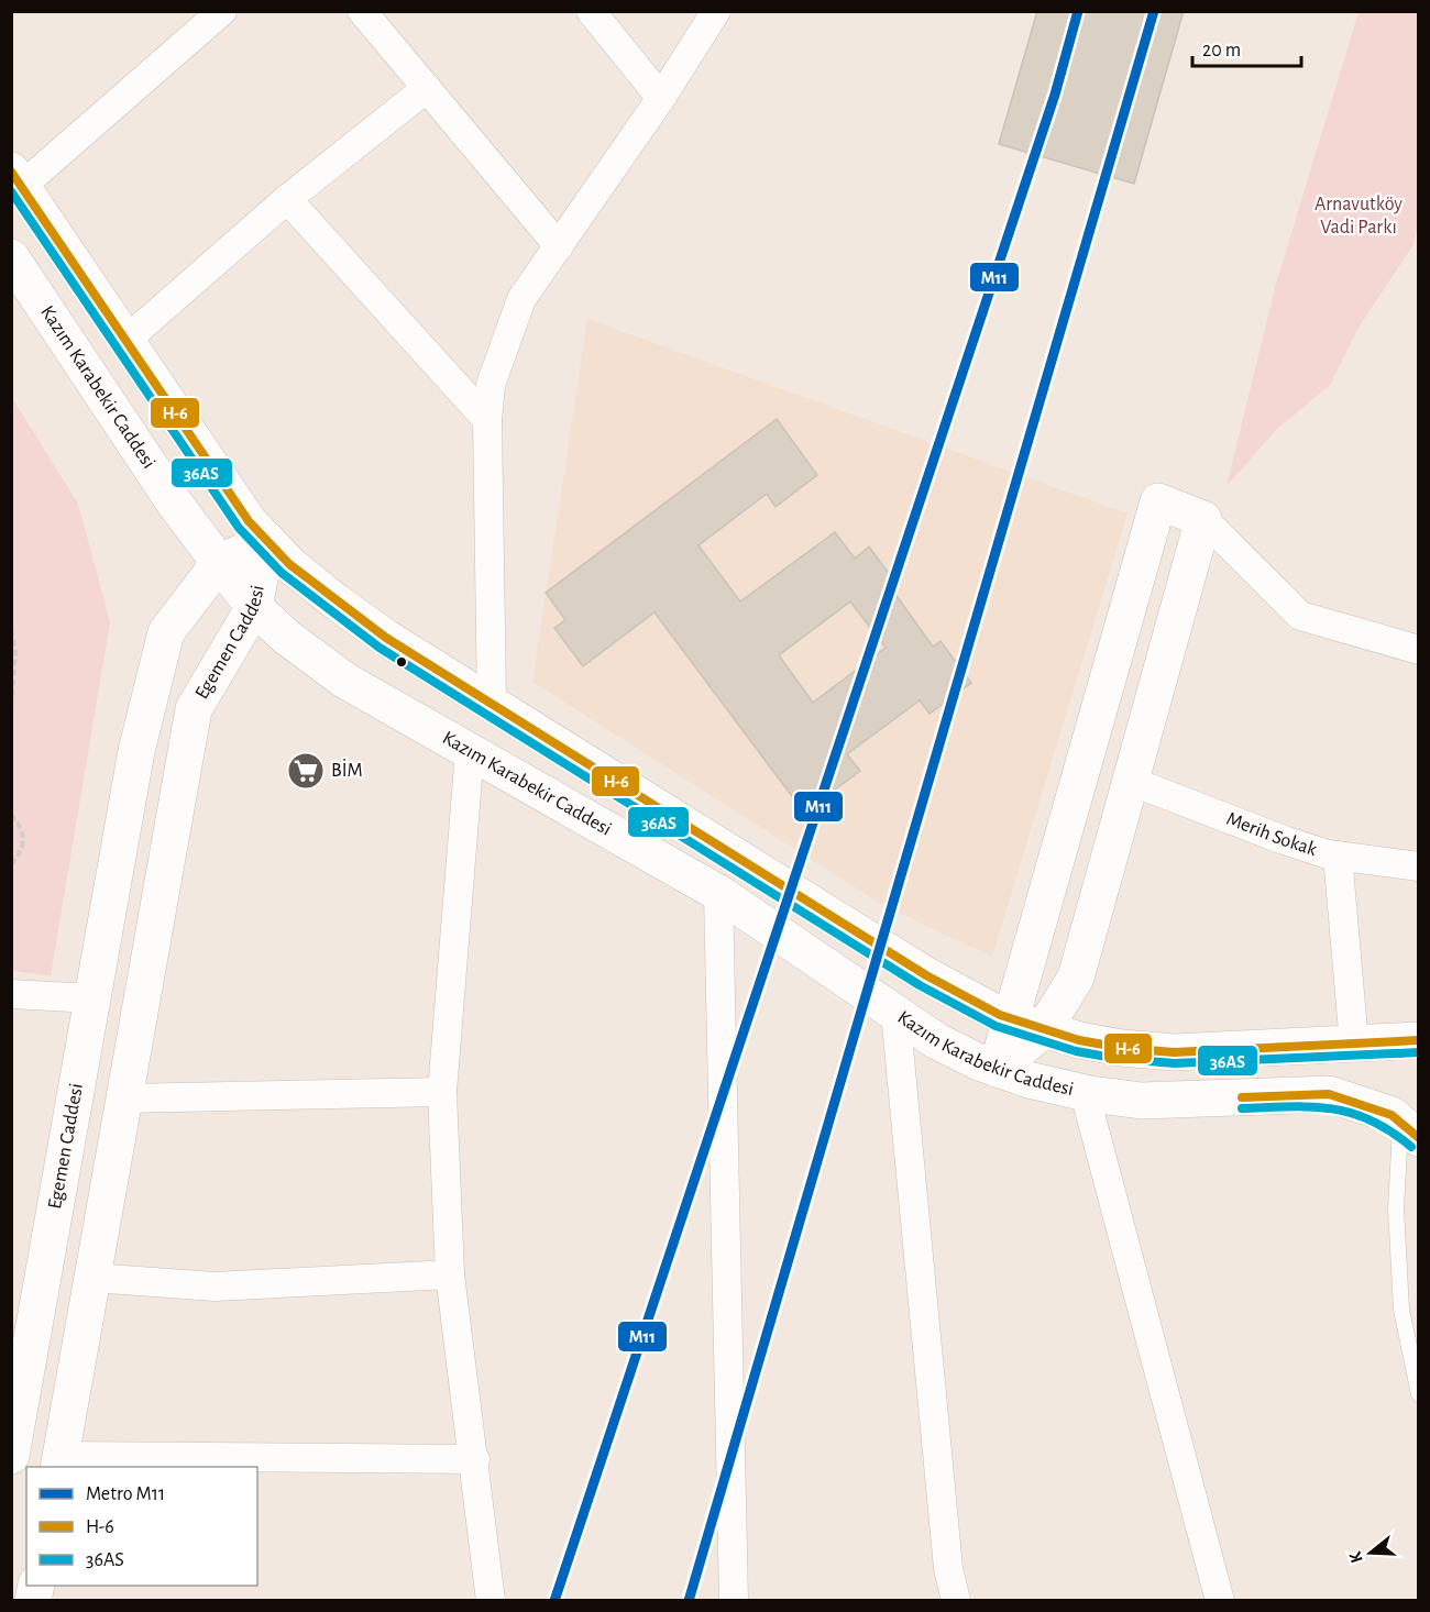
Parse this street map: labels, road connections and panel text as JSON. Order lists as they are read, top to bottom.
{
  "streets": {
    "main road": ["Kazım Karabekir Caddesi", "Egemen Caddesi"],
    "street": ["Merih Sokak"]
  },
  "crossings": [
    ["Kazım Karabekir Caddesi", "Egemen Caddesi"]
  ],
  "parks": ["Arnavutköy Vadi Parkı"],
  "places": {
    "supermarket": ["BİM"]
  },
  "lines": ["metro line M11", "transit line H-6", "transit line 36AS"],
  "legend": ["Metro M11", "H-6", "36AS"],
  "scale_bar": "20 m",
  "north": "left"
}
